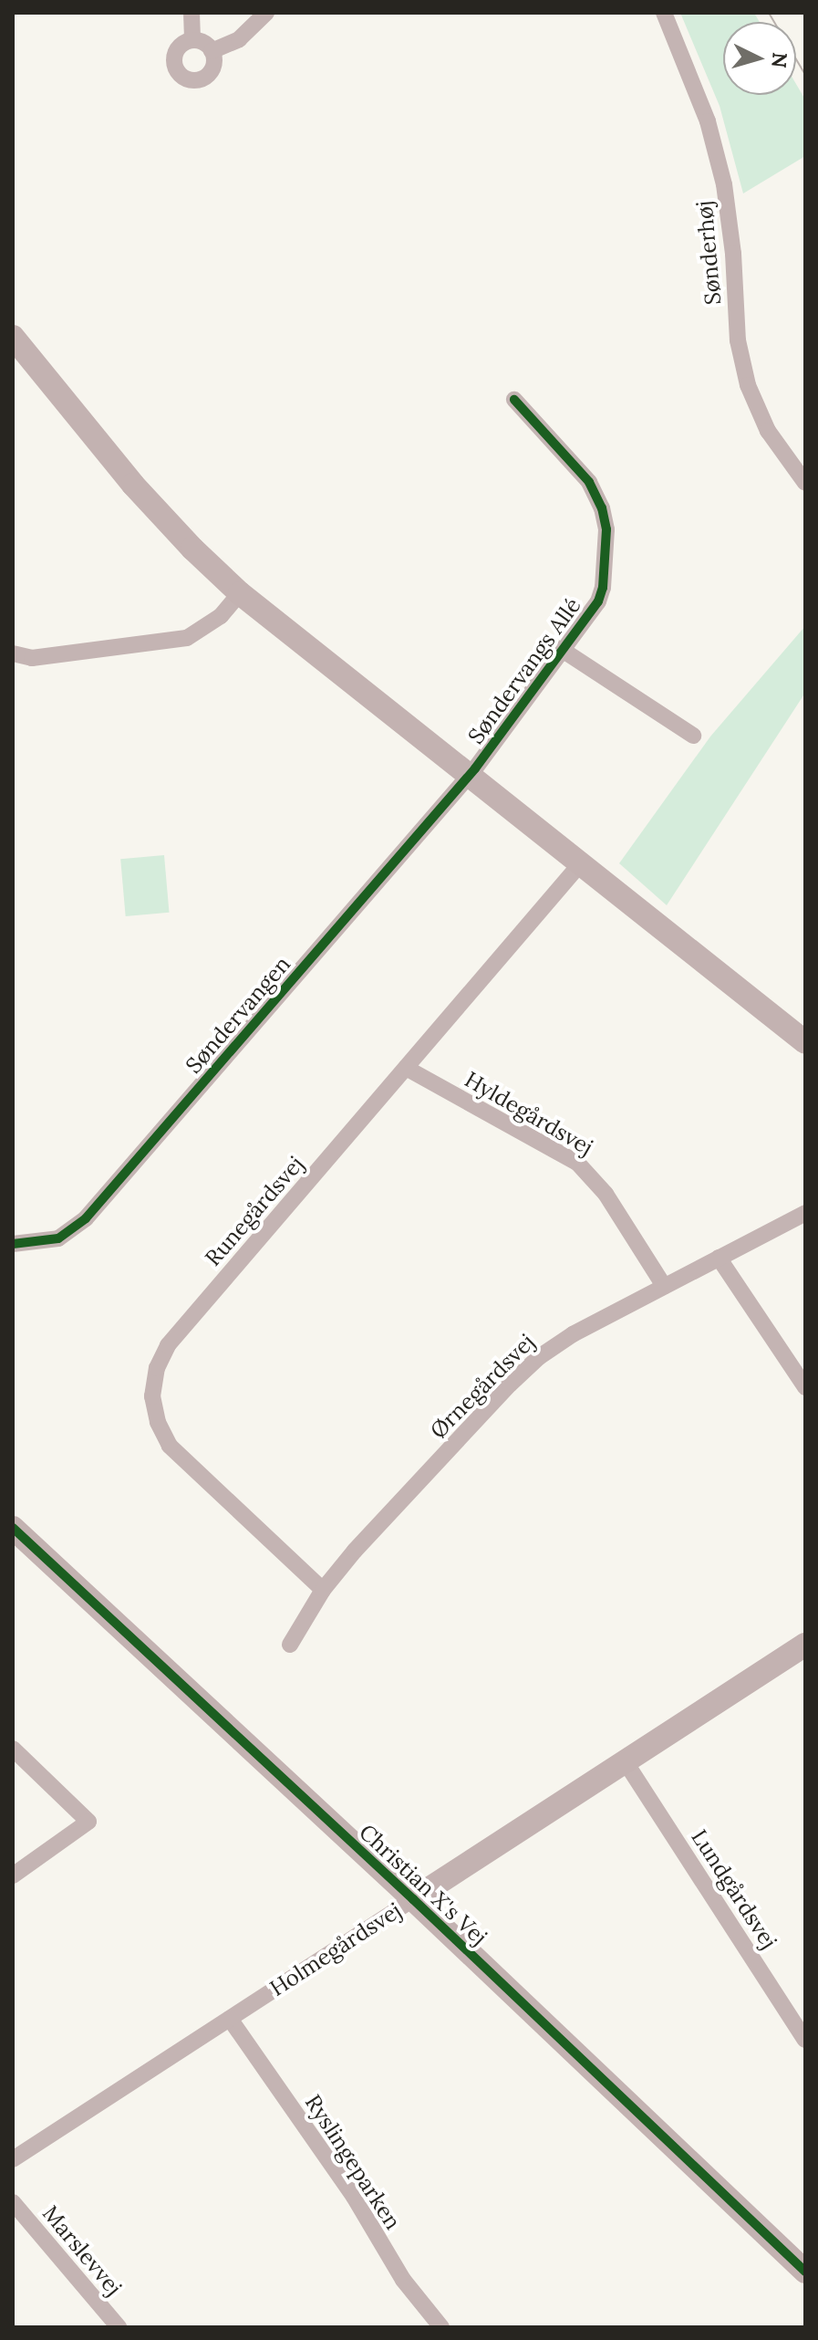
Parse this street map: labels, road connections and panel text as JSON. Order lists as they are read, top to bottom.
{
  "streets": {
    "street": [
      "Sønderhøj",
      "Søndervangs Allé",
      "Søndervangen",
      "Hyldegårdsvej",
      "Runegårdsvej",
      "Ørnegårdsvej",
      "Christian X's Vej",
      "Lundgårdsvej",
      "Holmegårdsvej",
      "Ryslingeparken",
      "Marslevvej"
    ]
  },
  "crossings": [
    ["Søndervangs Allé", "Søndervangen"],
    ["Søndervangs Allé", "Runegårdsvej"],
    ["Hyldegårdsvej", "Runegårdsvej"],
    ["Hyldegårdsvej", "Ørnegårdsvej"],
    ["Runegårdsvej", "Ørnegårdsvej"],
    ["Christian X's Vej", "Holmegårdsvej"],
    ["Lundgårdsvej", "Holmegårdsvej"],
    ["Holmegårdsvej", "Ryslingeparken"]
  ],
  "north": "right"
}
